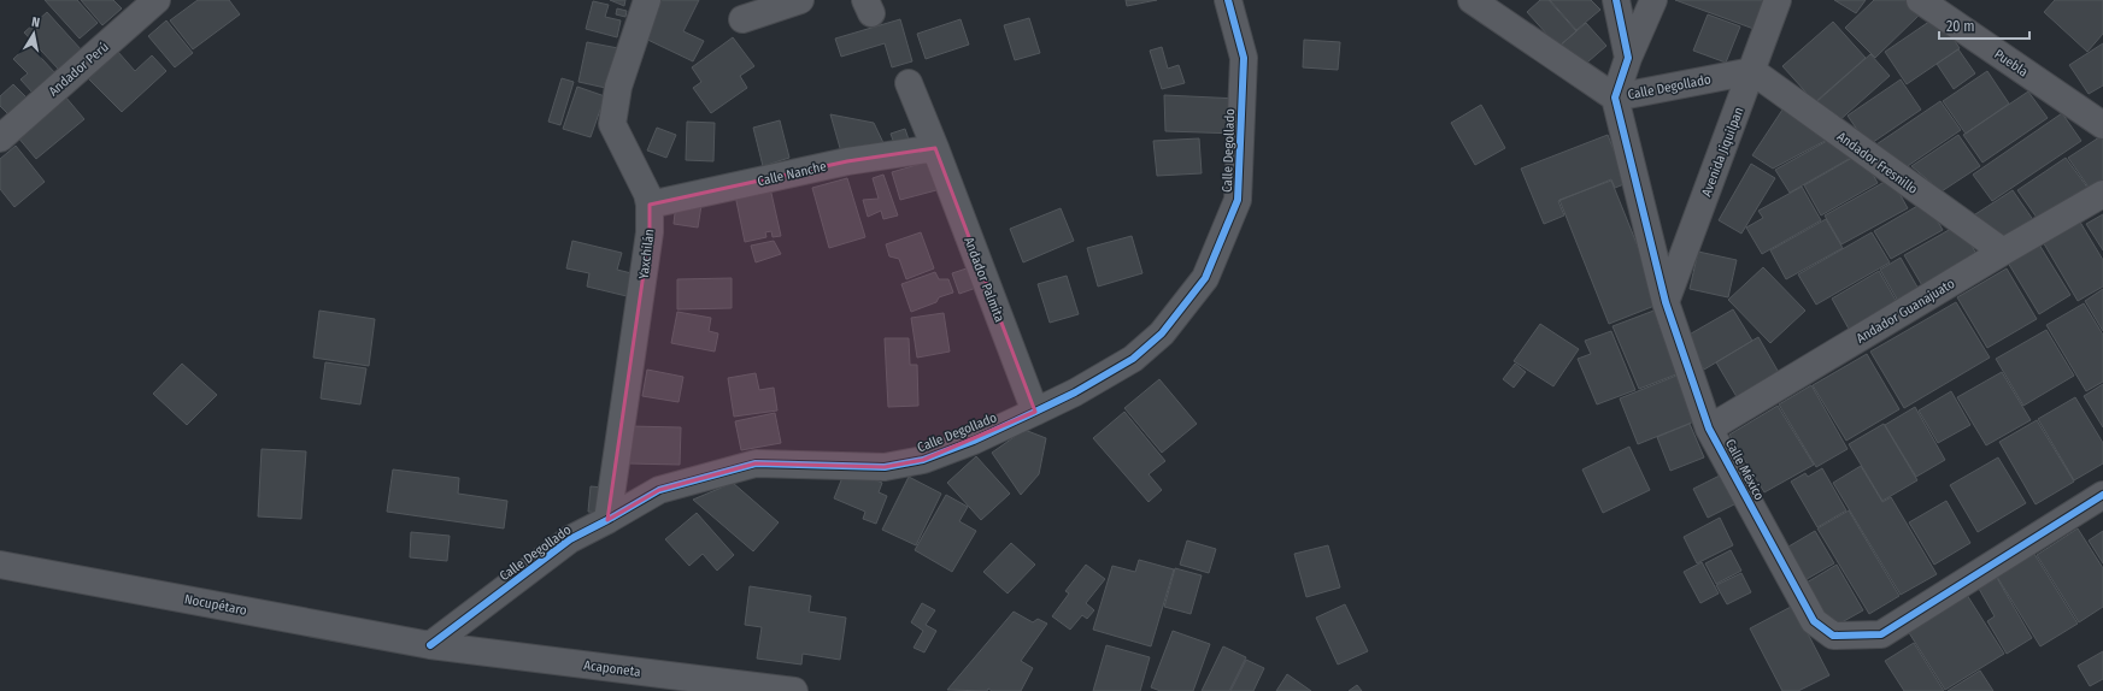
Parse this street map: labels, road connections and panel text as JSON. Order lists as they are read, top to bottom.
{
  "streets": {
    "street": [
      "Puebla",
      "Andador Perú",
      "Calle Degollado",
      "Avenida Jiquilpan",
      "Andador Fresnillo",
      "Calle Nanche",
      "Yaxchilán",
      "Andador Palmita",
      "Andador Guanajuato",
      "Calle México",
      "Nocupétaro",
      "Acaponeta"
    ]
  },
  "crossings": [
    ["Calle Degollado", "Avenida Jiquilpan"],
    ["Calle Degollado", "Andador Fresnillo"],
    ["Calle Degollado", "Yaxchilán"],
    ["Calle Degollado", "Andador Palmita"],
    ["Calle Degollado", "Calle México"],
    ["Calle Degollado", "Nocupétaro"],
    ["Calle Degollado", "Acaponeta"],
    ["Avenida Jiquilpan", "Andador Fresnillo"],
    ["Avenida Jiquilpan", "Calle México"],
    ["Andador Fresnillo", "Andador Guanajuato"],
    ["Calle Nanche", "Yaxchilán"],
    ["Calle Nanche", "Andador Palmita"],
    ["Andador Guanajuato", "Calle México"],
    ["Nocupétaro", "Acaponeta"]
  ],
  "scale_bar": "20 m",
  "north": "top"
}
